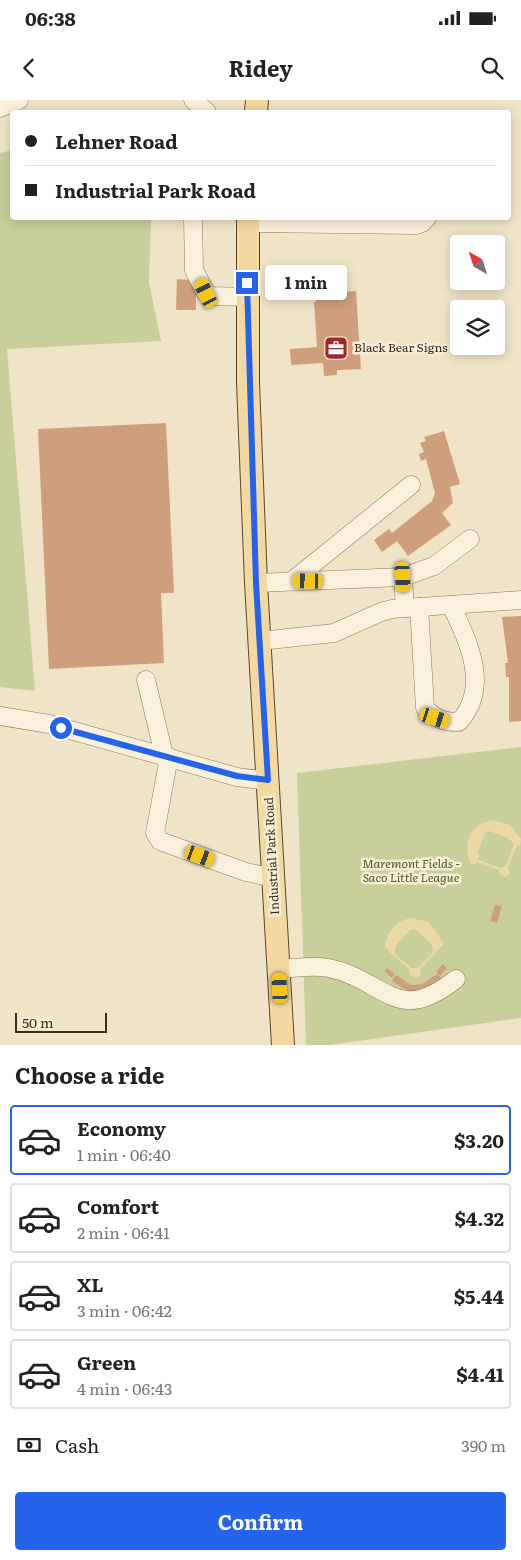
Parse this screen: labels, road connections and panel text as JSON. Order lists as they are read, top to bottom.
{
  "streets": {
    "main road": ["Industrial Park Road"]
  },
  "parks": ["Maremont Fields - Saco Little League"],
  "places": {
    "office": ["Black Bear Signs"]
  },
  "scale_bar": "50 m",
  "north": "top left",
  "page": {
    "status": "06:38",
    "header": "Ridey",
    "banner": ["Lehner Road", "Industrial Park Road"],
    "bubble": "1 min",
    "scale": "50 m",
    "heading": "Choose a ride",
    "list": [
      {
        "name": "Economy",
        "note": "1 min · 06:40",
        "value": "$3.20"
      },
      {
        "name": "Comfort",
        "note": "2 min · 06:41",
        "value": "$4.32"
      },
      {
        "name": "XL",
        "note": "3 min · 06:42",
        "value": "$5.44"
      },
      {
        "name": "Green",
        "note": "4 min · 06:43",
        "value": "$4.41"
      }
    ],
    "pay": ["Cash", "390 m"],
    "buttons": "Confirm"
  }
}
